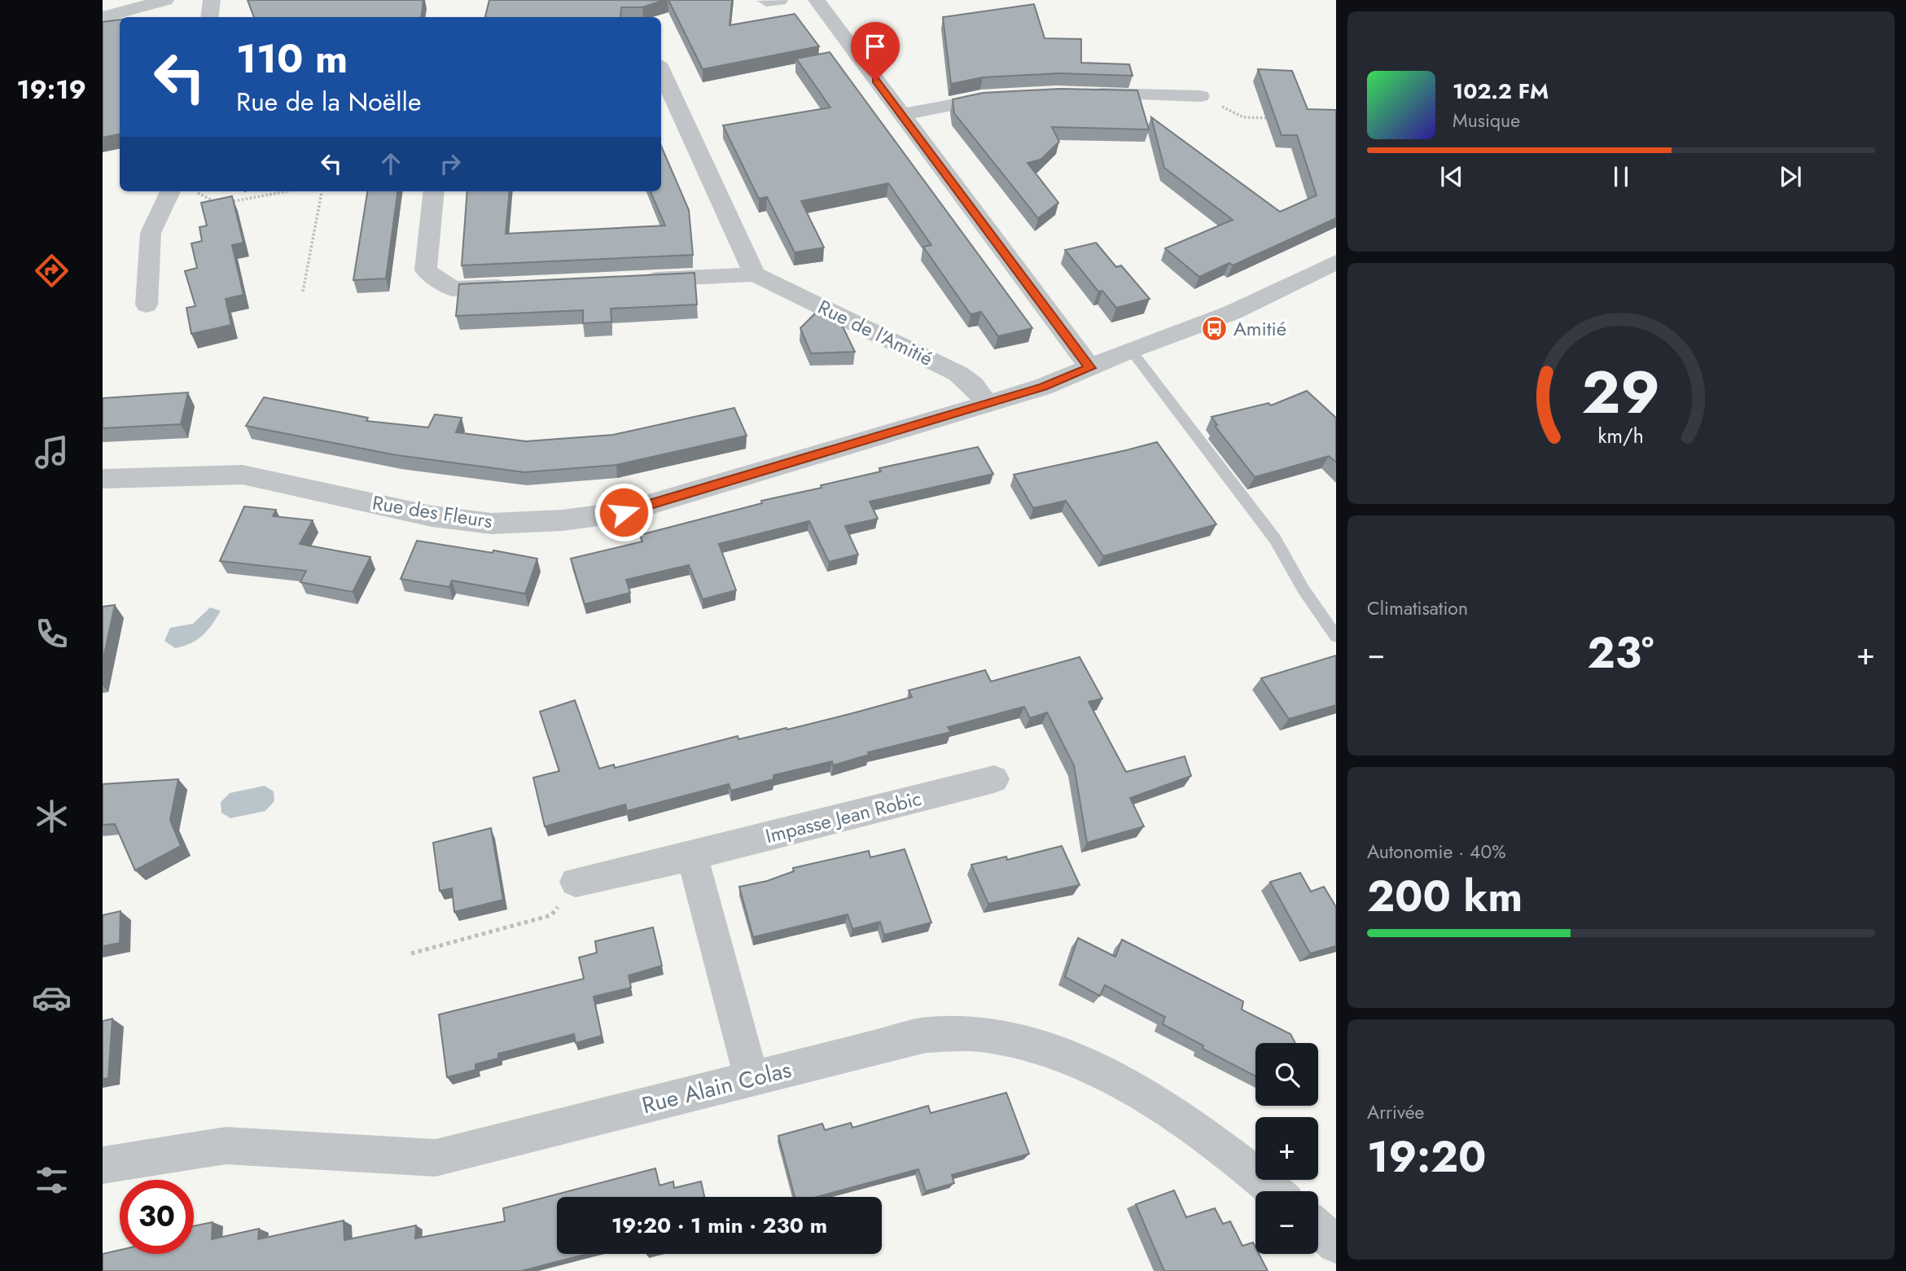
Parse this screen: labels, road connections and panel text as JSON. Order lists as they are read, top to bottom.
{
  "streets": {
    "street": [
      "Rue de l'Amitié",
      "Rue des Fleurs",
      "Impasse Jean Robic",
      "Rue Alain Colas"
    ]
  },
  "crossings": [
    ["Rue de l'Amitié", "Rue des Fleurs"]
  ],
  "places": {
    "bus stop": ["Amitié"]
  },
  "page": {
    "tabs": "19:19",
    "turn": ["110 m", "Rue de la Noëlle"],
    "song": ["102.2 FM", "Musique"],
    "tile": [
      "Climatisation",
      ["Autonomie · 40%", "200 km"],
      ["Arrivée", "19:20"]
    ],
    "heat": ["−", "23°", "+"],
    "map_buttons": ["+", "−"],
    "limit": "30",
    "trip": "19:20 · 1 min · 230 m",
    "gauge": ["29", "km/h"]
  }
}
